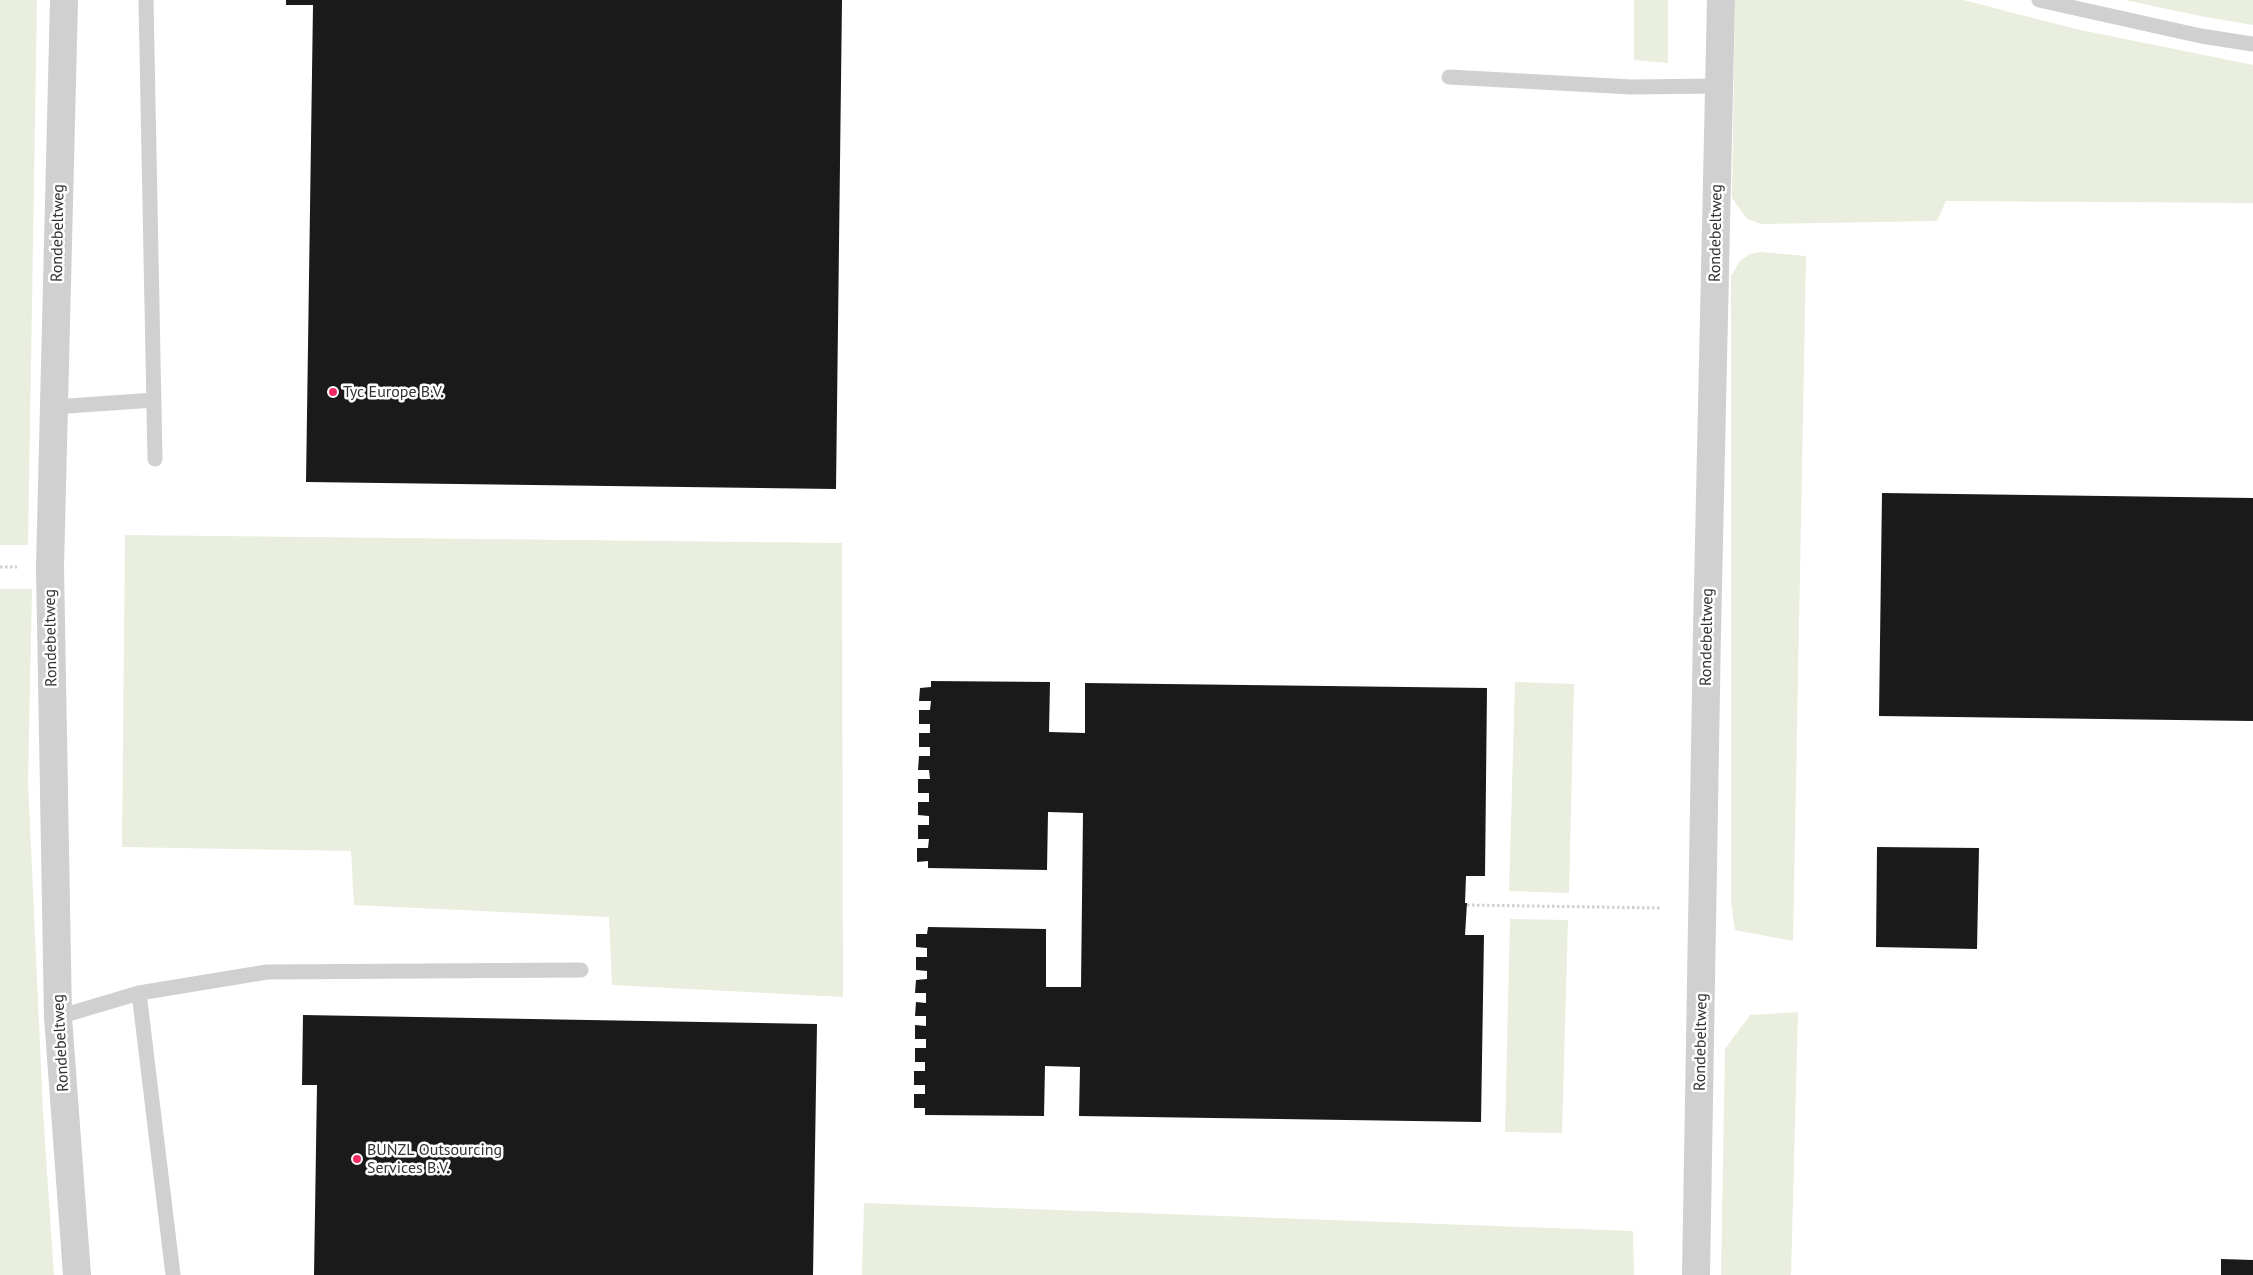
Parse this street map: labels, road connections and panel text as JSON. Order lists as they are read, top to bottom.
{
  "streets": {
    "street": ["Rondebeltweg"]
  },
  "places": ["Tyc Europe B.V.", "BUNZL Outsourcing Services B.V."]
}
